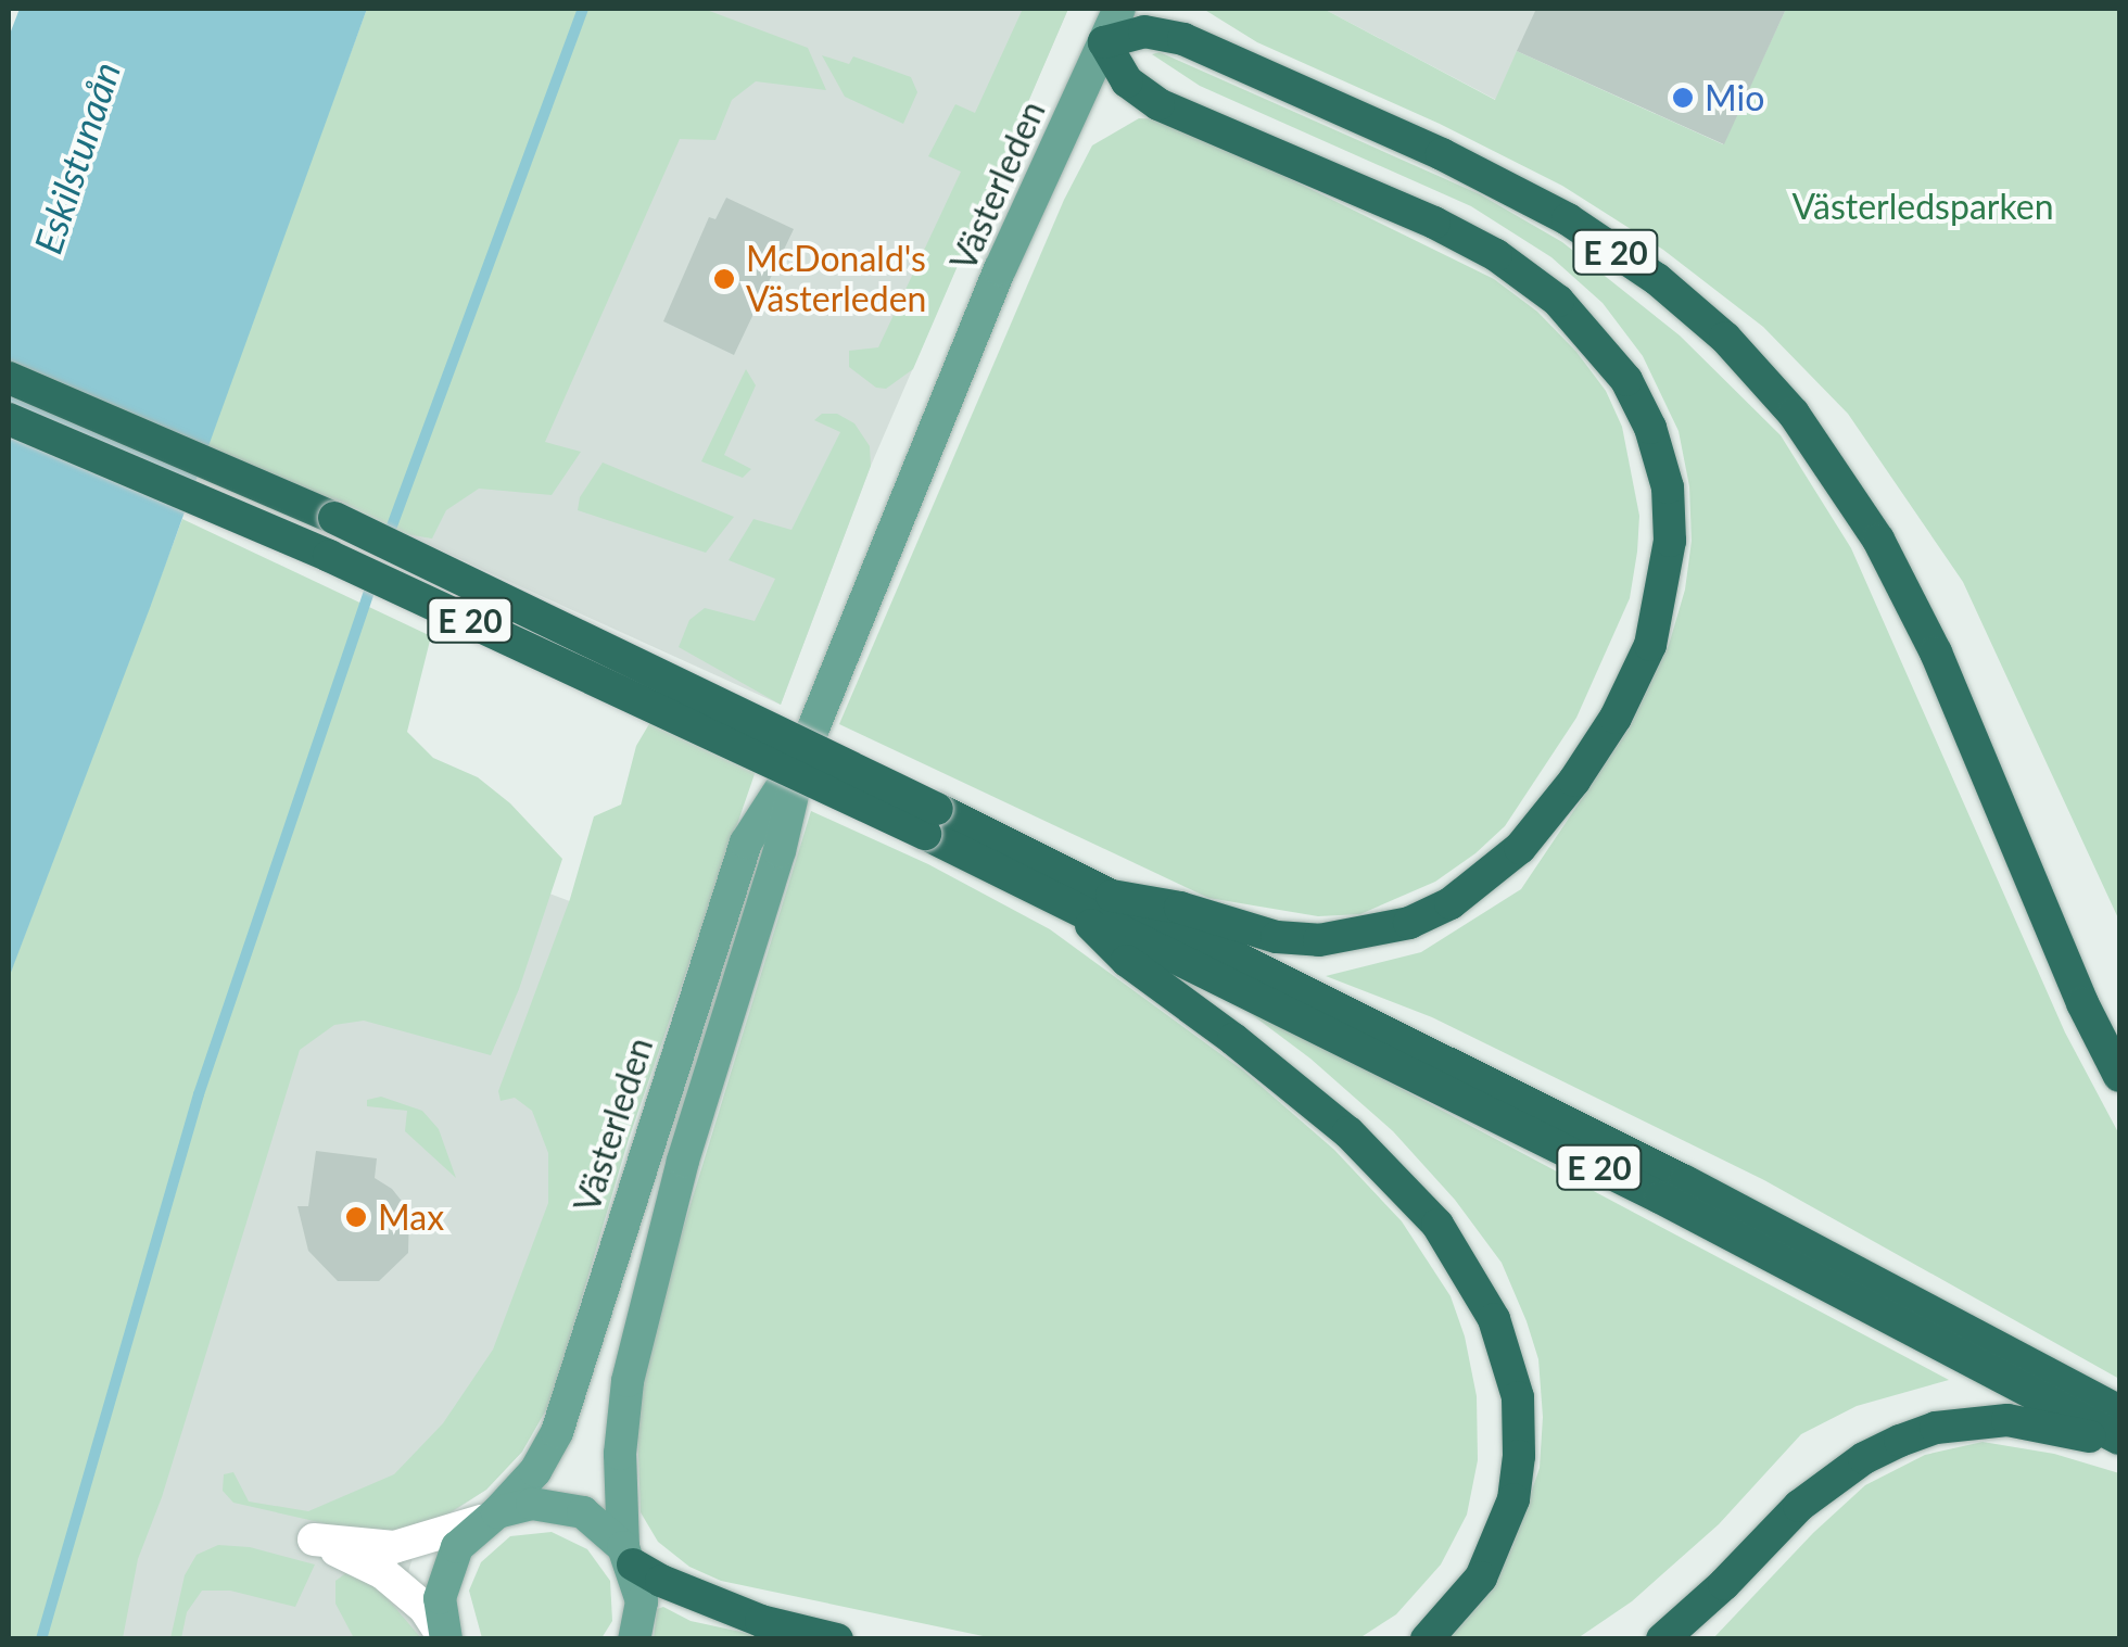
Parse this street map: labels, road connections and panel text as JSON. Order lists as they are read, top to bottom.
{
  "streets": {
    "highway": ["E 20"],
    "main road": ["Västerleden"]
  },
  "crossings": [
    ["Västerleden", "E 20"]
  ],
  "water": ["Eskilstunaån"],
  "parks": ["Västerledsparken"],
  "places": ["Mio", "McDonald's Västerleden", "Max"]
}
